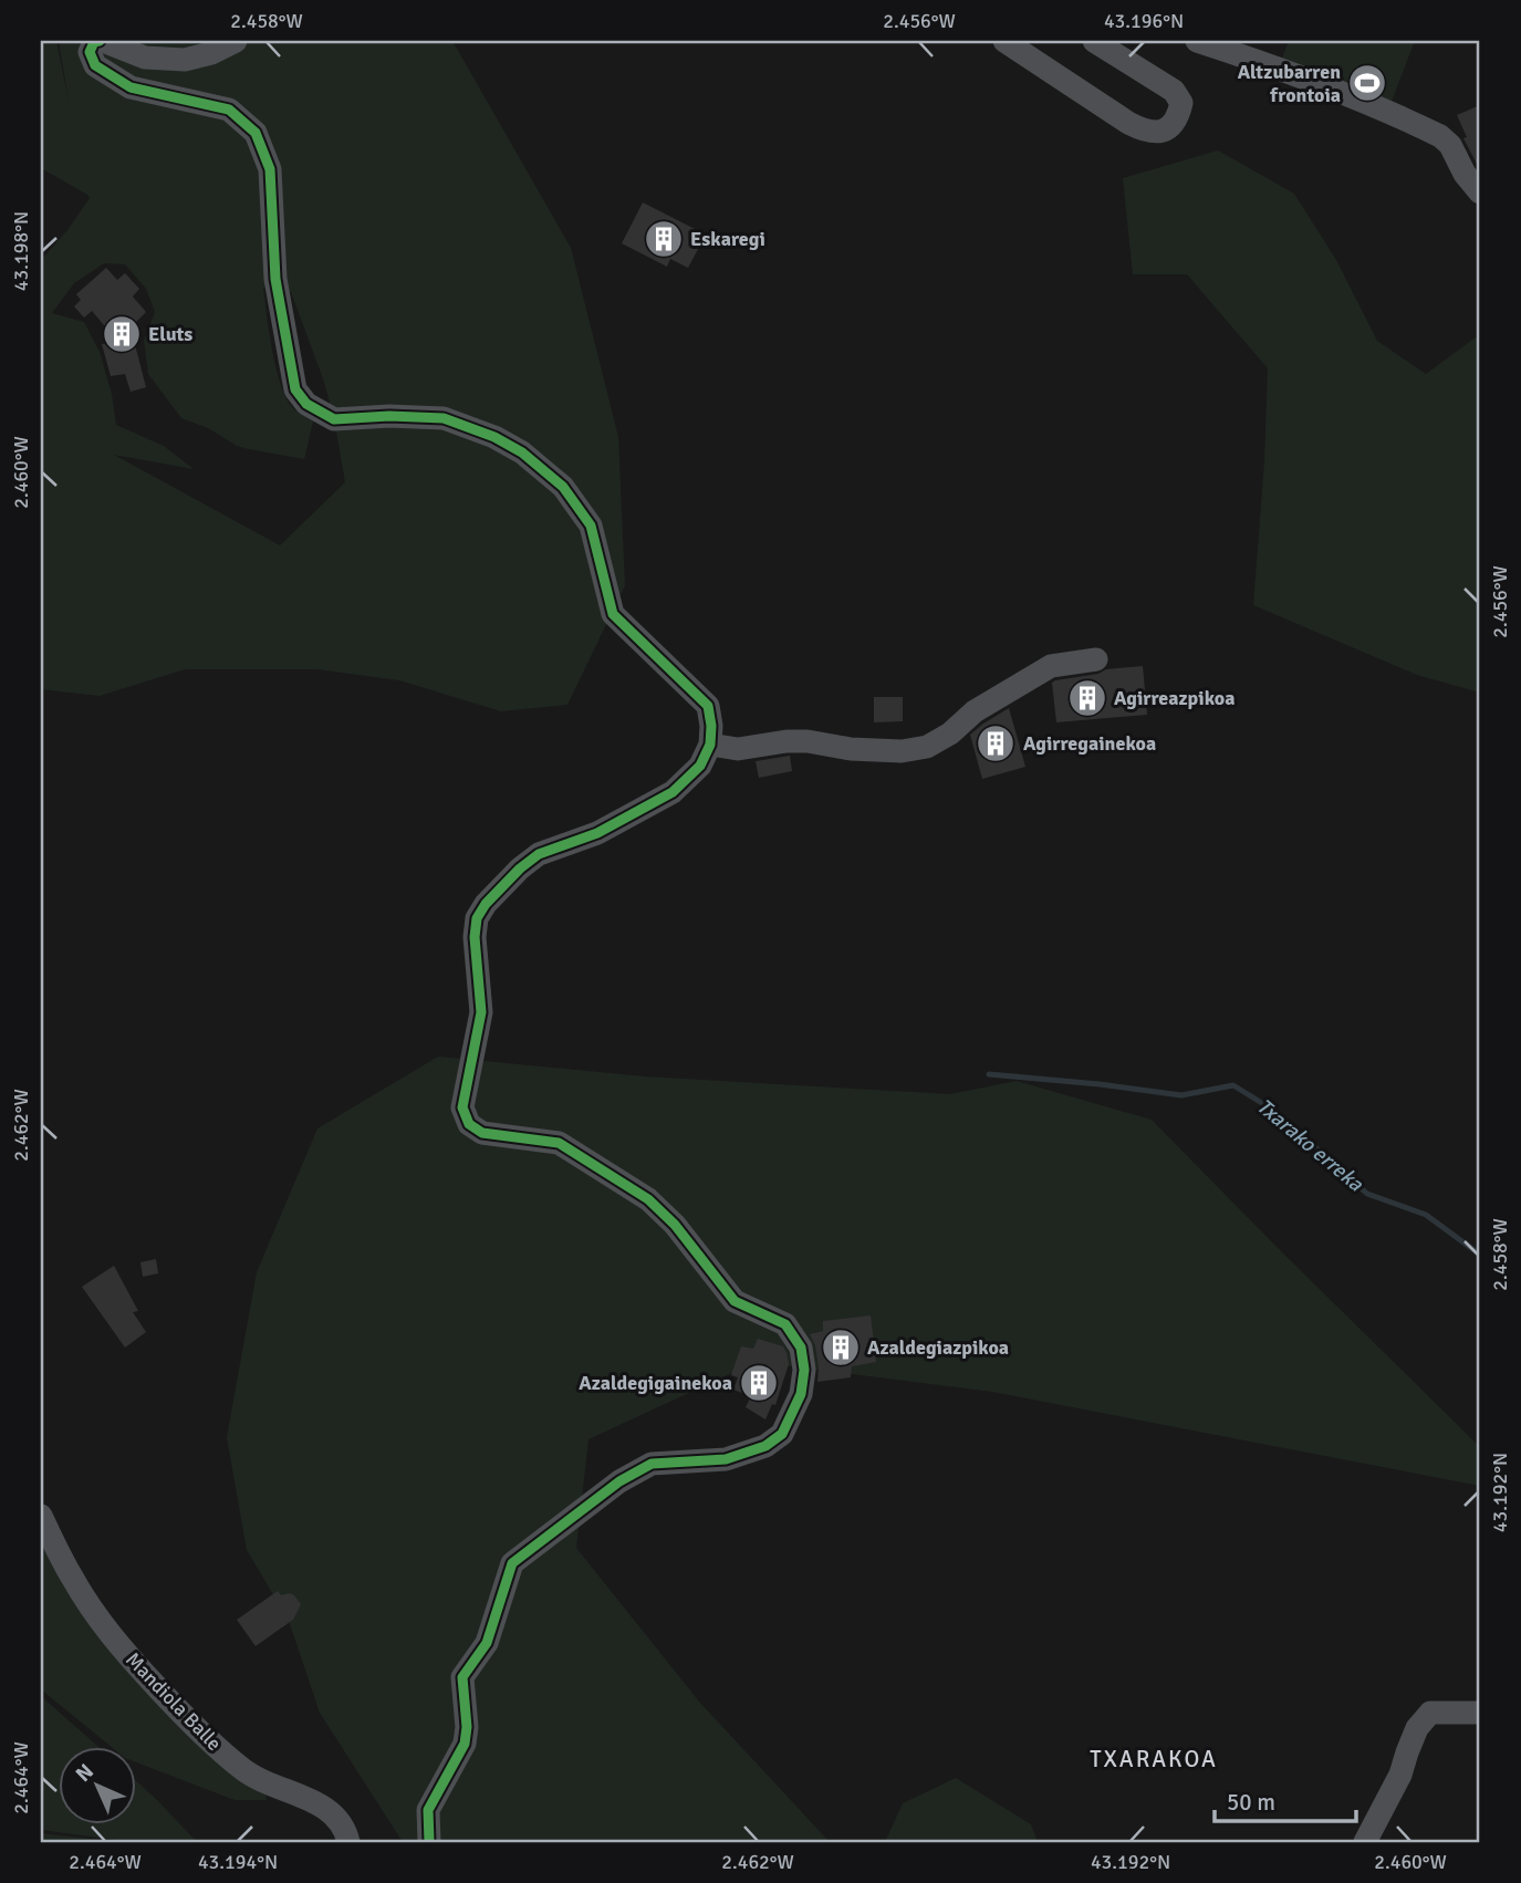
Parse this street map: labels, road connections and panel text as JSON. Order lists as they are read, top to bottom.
{
  "streets": {
    "street": ["Mandiola Balle"]
  },
  "districts": ["TXARAKOA"],
  "water": ["Txarako erreka"],
  "places": {
    "sports": ["Altzubarren frontoia"],
    "building": [
      "Eskaregi",
      "Eluts",
      "Agirreazpikoa",
      "Agirregainekoa",
      "Azaldegiazpikoa",
      "Azaldegigainekoa"
    ]
  },
  "scale_bar": "50 m",
  "north": "top left",
  "coordinates": [
    "2.458°W",
    "2.456°W",
    "43.196°N",
    "43.198°N",
    "2.460°W",
    "2.462°W",
    "43.192°N",
    "2.464°W",
    "43.194°N"
  ]
}
